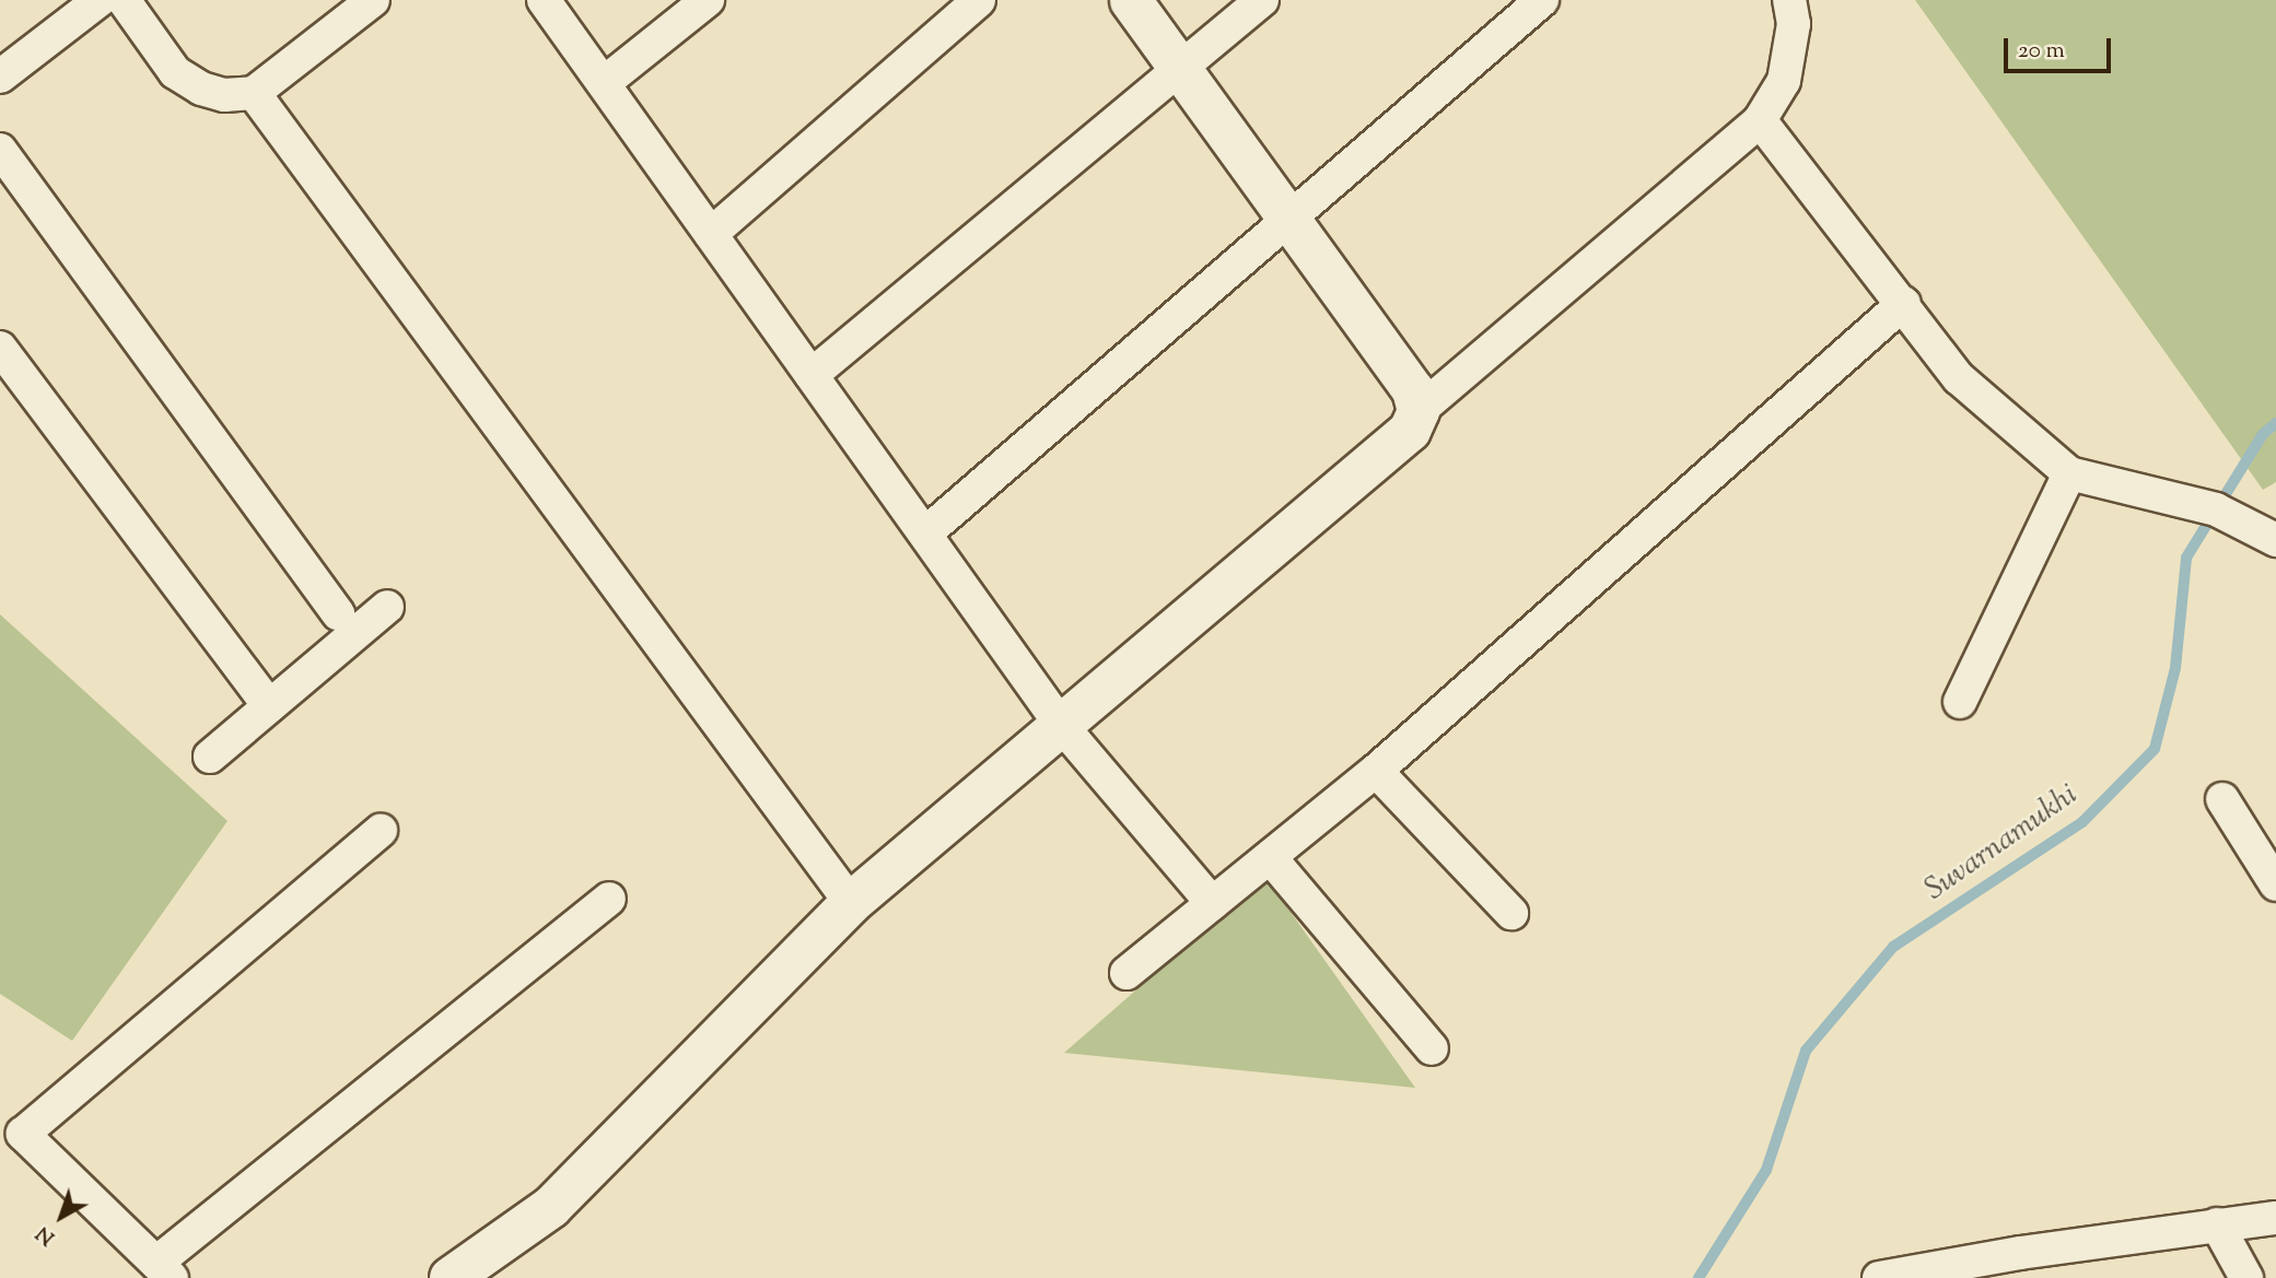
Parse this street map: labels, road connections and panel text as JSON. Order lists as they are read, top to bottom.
{
  "water": ["Suvarnamukhi"],
  "scale_bar": "20 m",
  "north": "bottom left"
}
